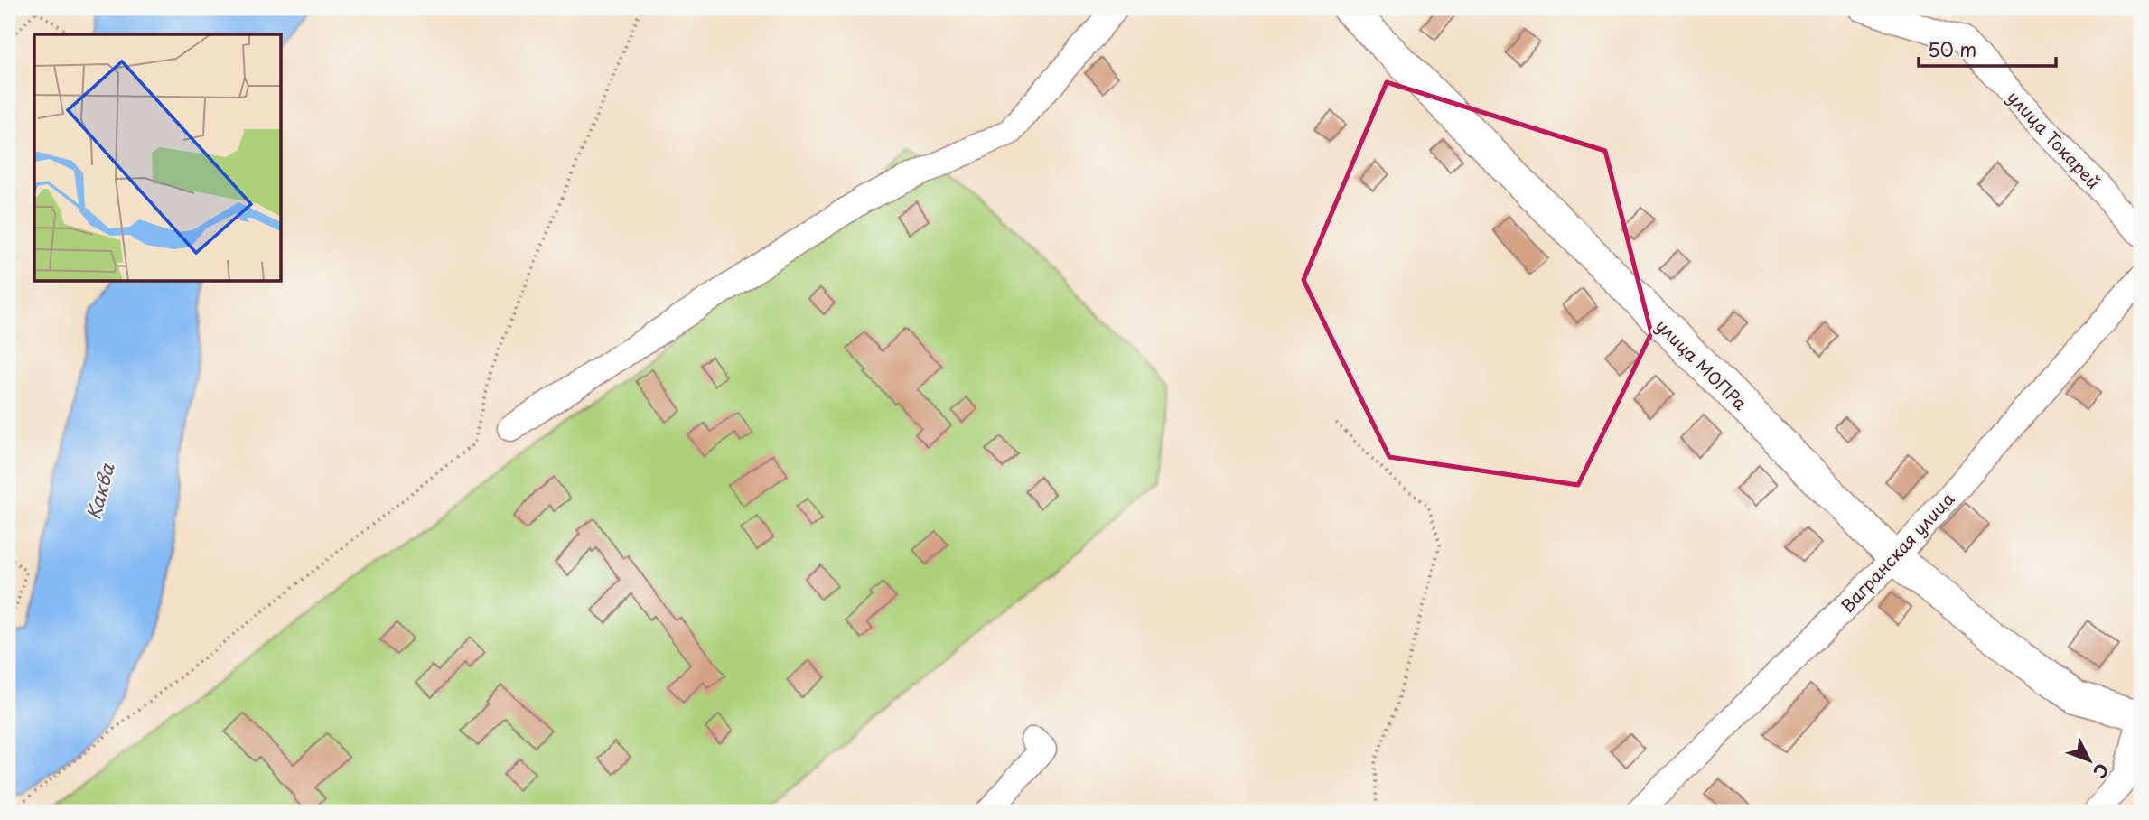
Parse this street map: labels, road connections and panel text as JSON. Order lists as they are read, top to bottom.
{
  "streets": {
    "main road": ["улица МОПРа"],
    "street": ["улица Токарей", "Вагранская улица"]
  },
  "crossings": [
    ["улица МОПРа", "Вагранская улица"]
  ],
  "water": ["Каква"],
  "scale_bar": "50 m",
  "north": "bottom right"
}
